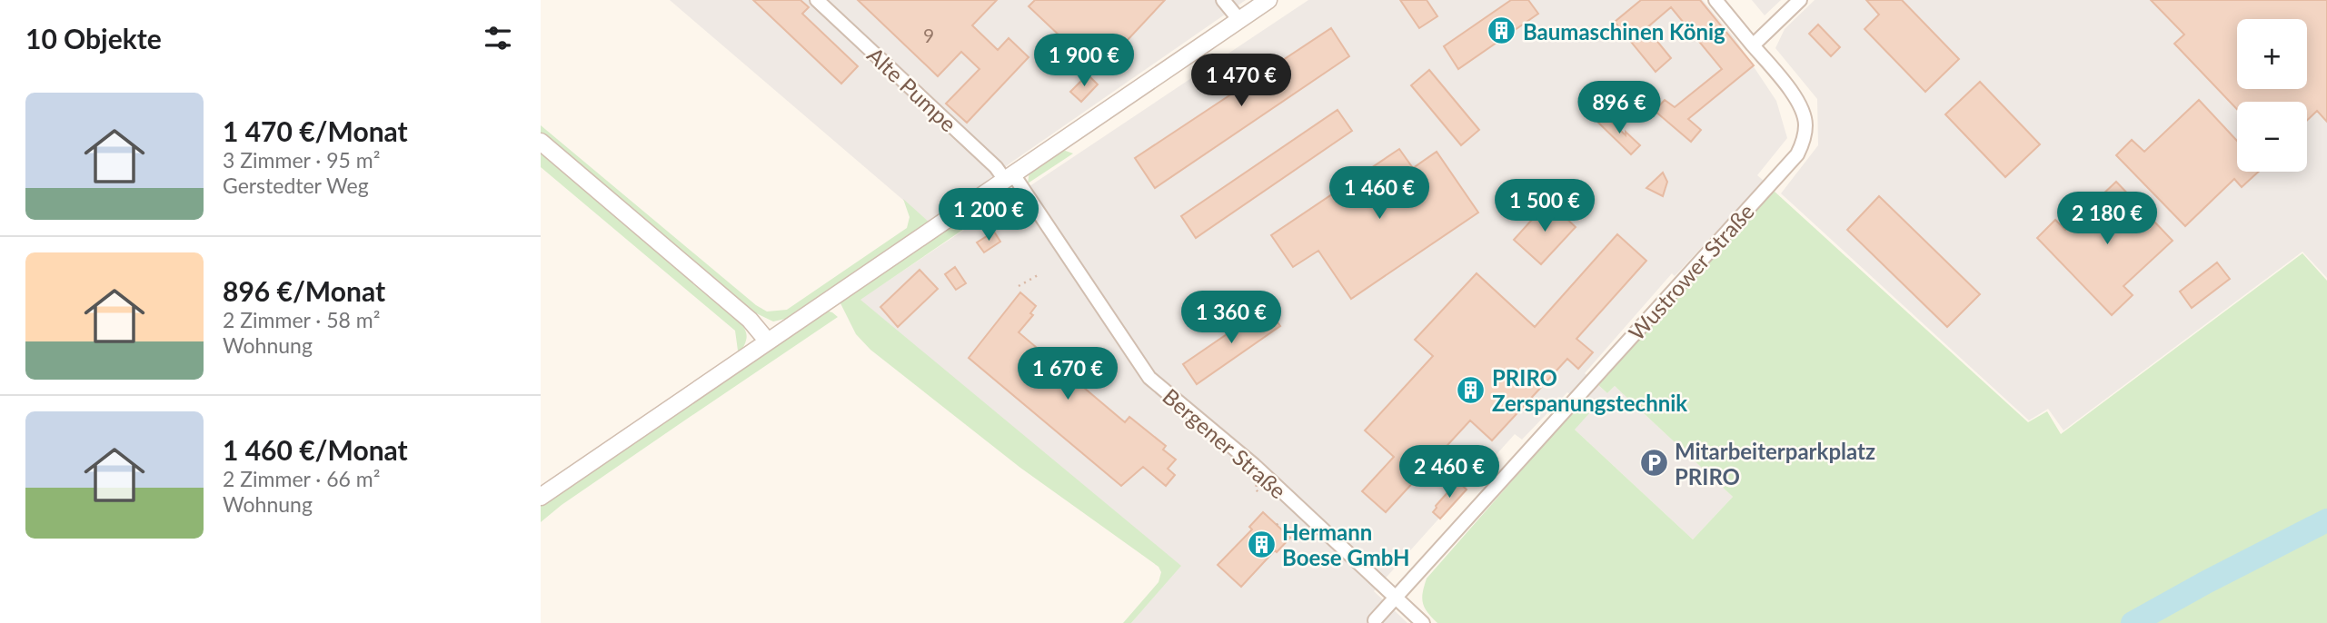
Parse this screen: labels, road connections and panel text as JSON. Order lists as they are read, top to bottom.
{
  "streets": {
    "street": ["Alte Pumpe", "Wustrower Straße", "Bergener Straße"]
  },
  "crossings": [
    ["Alte Pumpe", "Bergener Straße"],
    ["Wustrower Straße", "Bergener Straße"]
  ],
  "places": {
    "building": ["Baumaschinen König", "PRIRO Zerspanungstechnik", "Hermann Boese GmbH"],
    "parking": ["Mitarbeiterparkplatz PRIRO"]
  },
  "house_numbers": ["9"],
  "page": {
    "heading": "10 Objekte",
    "map_buttons": ["+", "−"],
    "price": [
      "1 900 €",
      "1 470 €",
      "896 €",
      "1 460 €",
      "1 500 €",
      "1 200 €",
      "2 180 €",
      "1 360 €",
      "1 670 €",
      "2 460 €"
    ],
    "list": [
      {
        "name": "1 470 €/Monat",
        "note": "3 Zimmer · 95 m² · Gerstedter Weg"
      },
      {
        "name": "896 €/Monat",
        "note": "2 Zimmer · 58 m² · Wohnung"
      },
      {
        "name": "1 460 €/Monat",
        "note": "2 Zimmer · 66 m² · Wohnung"
      }
    ]
  }
}
